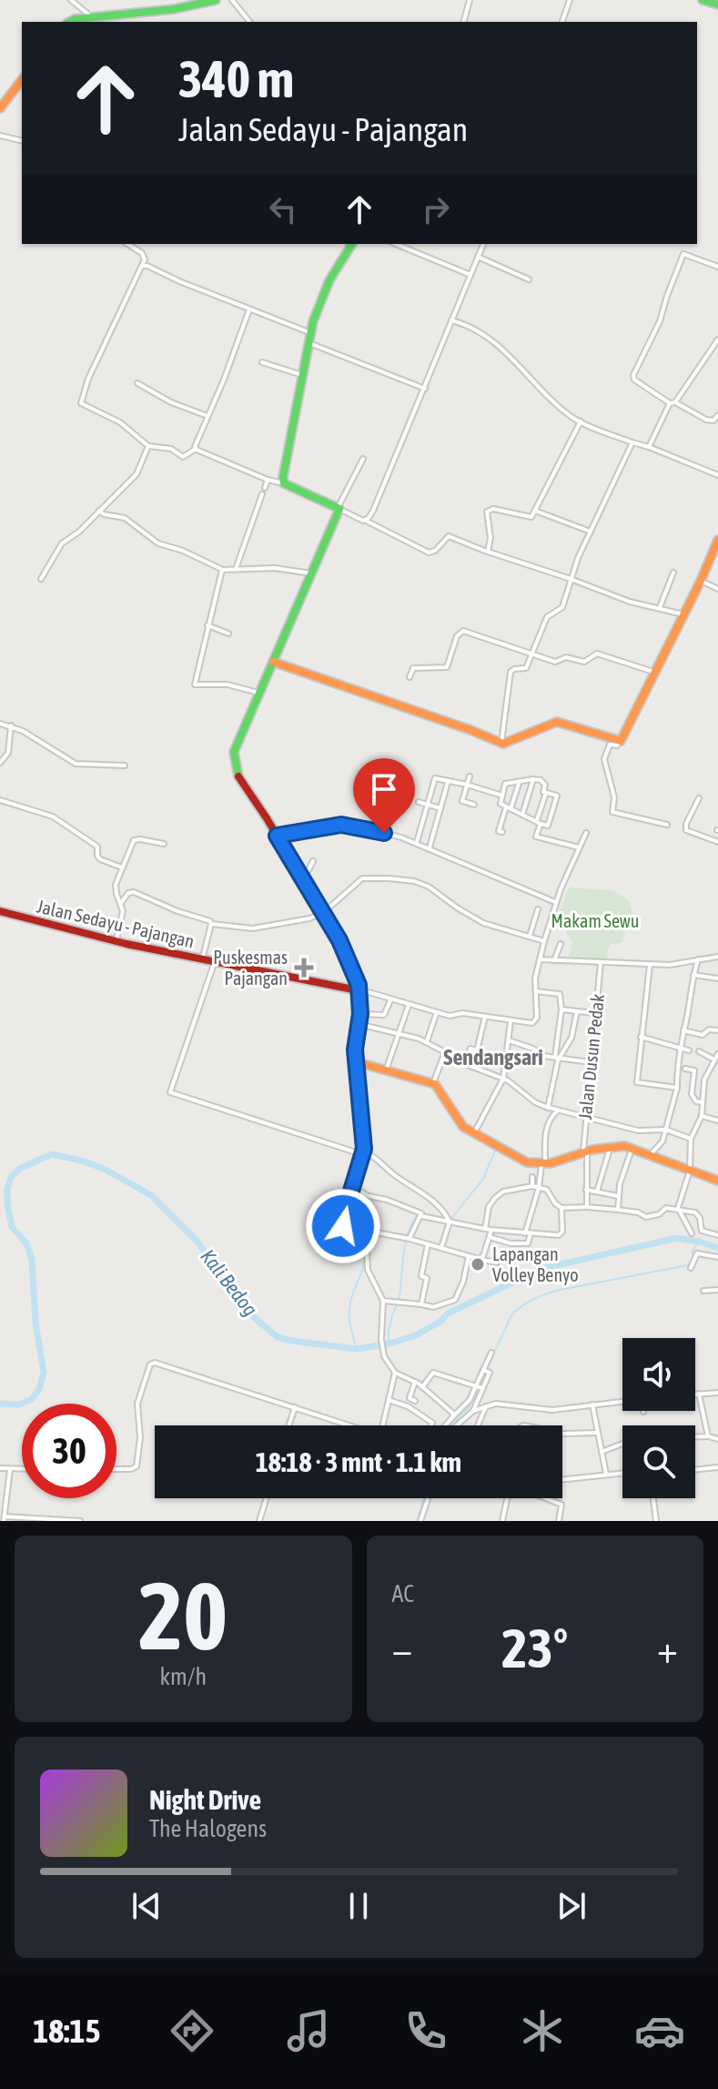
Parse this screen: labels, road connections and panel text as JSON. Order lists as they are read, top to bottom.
{
  "streets": {
    "street": ["Jalan Sedayu - Pajangan", "Jalan Dusun Pedak"]
  },
  "districts": ["Sendangsari"],
  "water": ["Kali Bedog"],
  "parks": ["Makam Sewu"],
  "places": {
    "health": ["Puskesmas Pajangan"],
    "other": ["Lapangan Volley Benyo"]
  },
  "page": {
    "turn": ["340 m", "Jalan Sedayu - Pajangan"],
    "limit": "30",
    "trip": "18:18 · 3 mnt · 1.1 km",
    "tile": [
      ["20", "km/h"],
      "AC"
    ],
    "heat": ["−", "23°", "+"],
    "song": ["Night Drive", "The Halogens"],
    "tabs": "18:15"
  }
}
